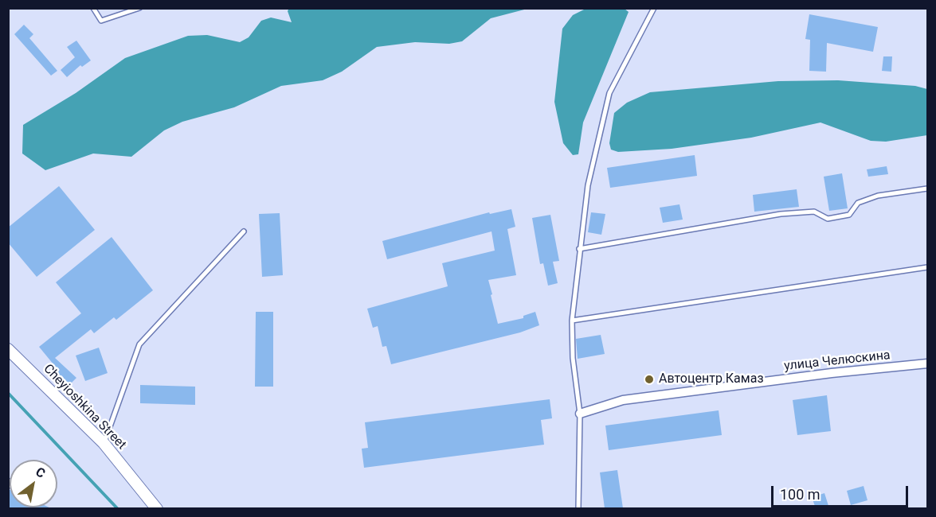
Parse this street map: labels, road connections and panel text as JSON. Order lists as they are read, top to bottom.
{
  "streets": {
    "street": ["улица Челюскина", "Cheyioshkina Street"]
  },
  "places": ["Автоцентр Камаз"],
  "scale_bar": "100 m",
  "north": "top right"
}
